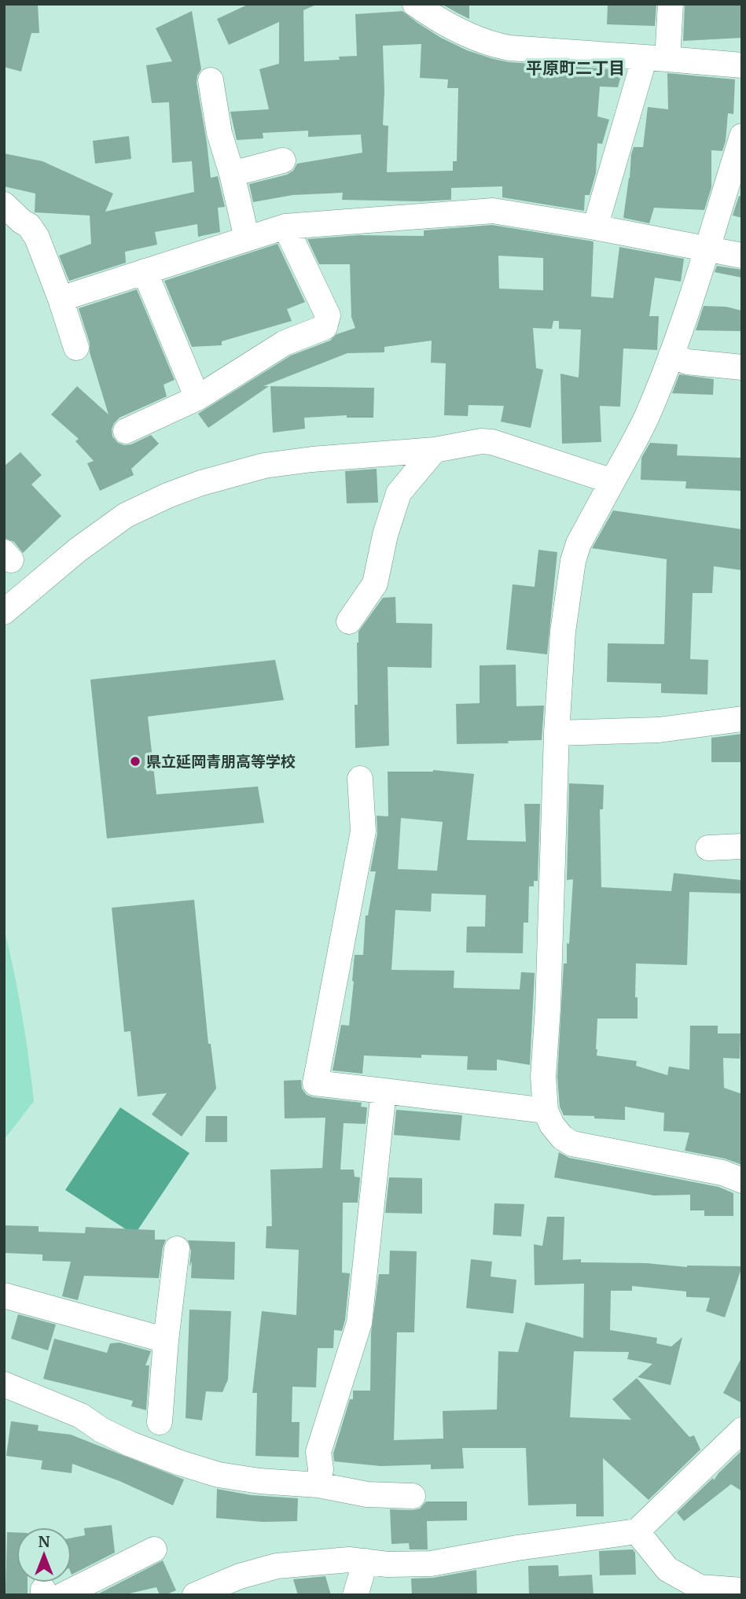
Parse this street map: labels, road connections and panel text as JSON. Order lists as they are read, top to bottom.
{
  "districts": ["平原町二丁目"],
  "places": ["県立延岡青朋高等学校"],
  "north": "top"
}
